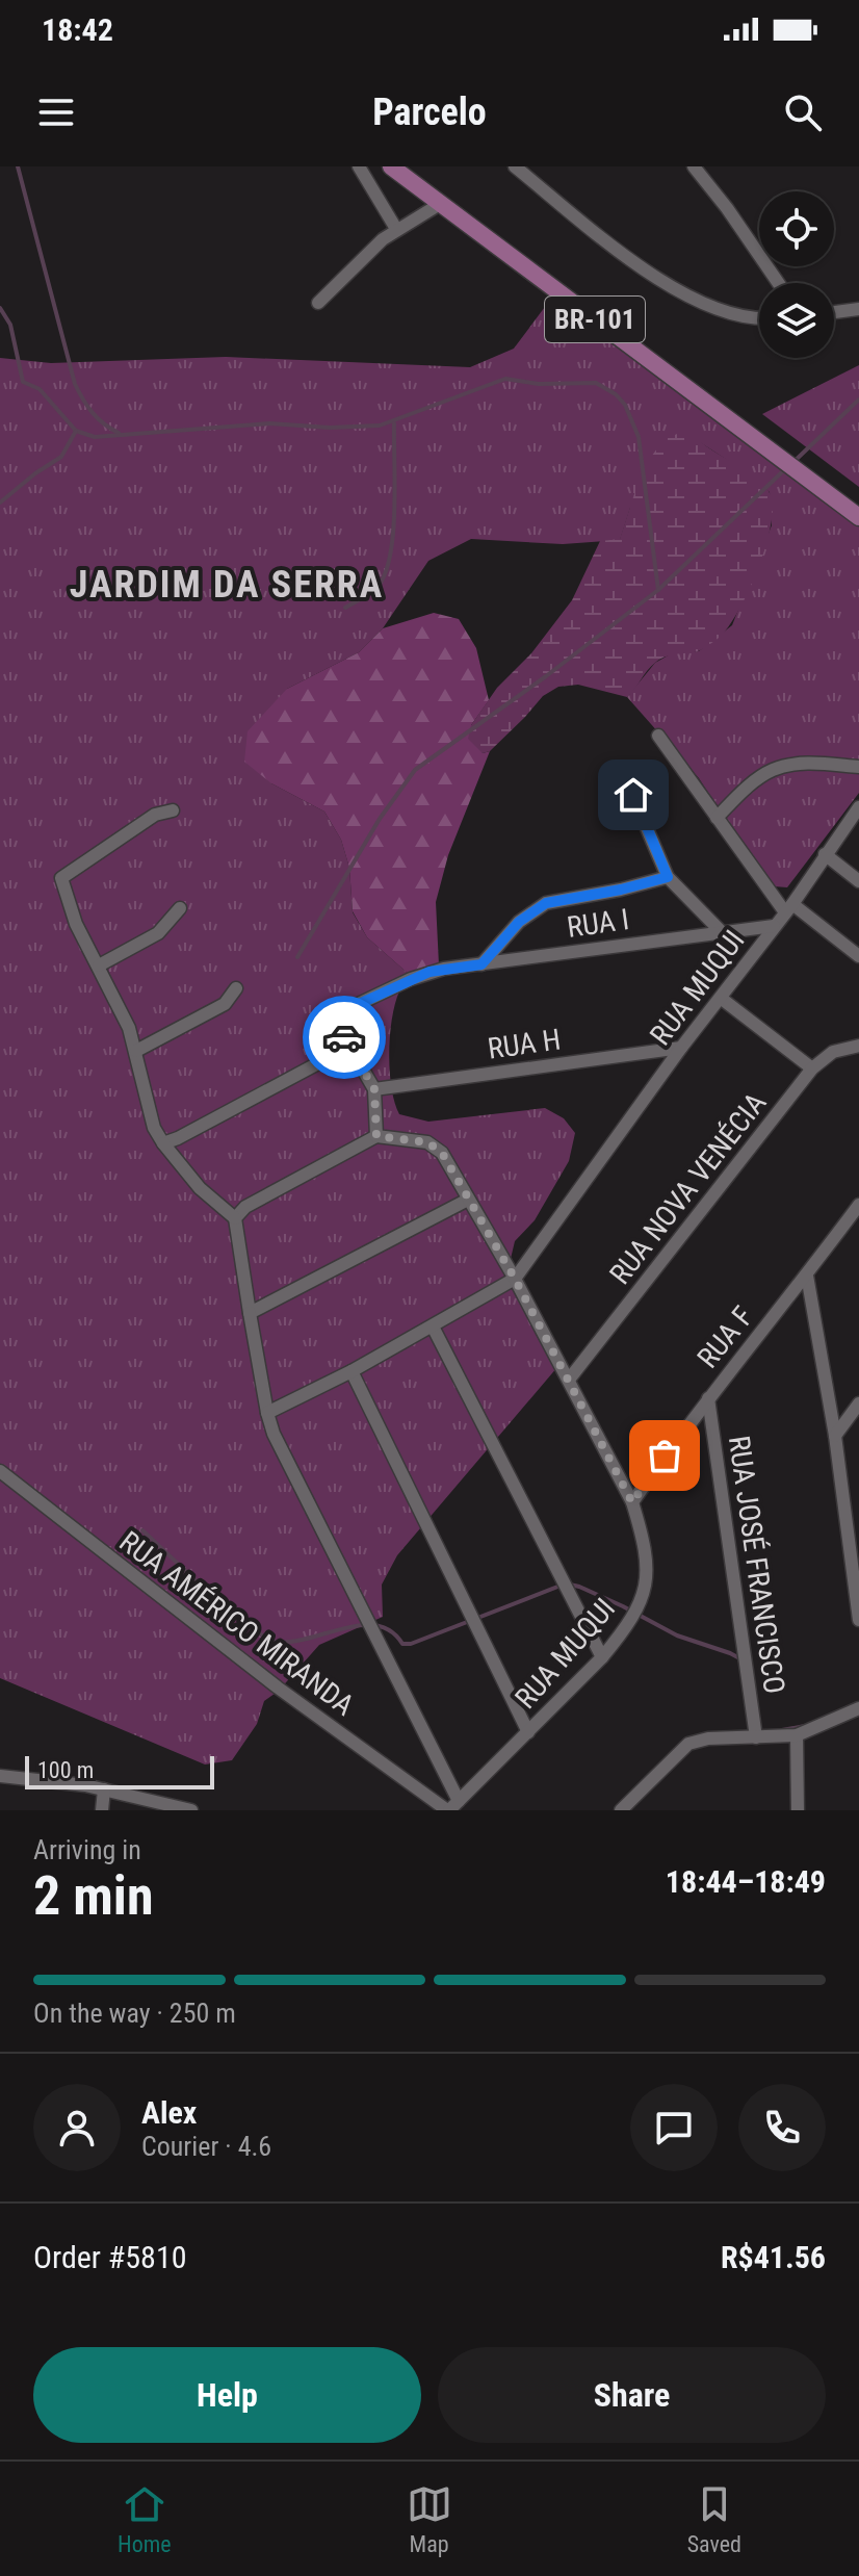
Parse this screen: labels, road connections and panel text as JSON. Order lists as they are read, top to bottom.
{
  "streets": {
    "main road": ["BR-101"],
    "street": [
      "RUA I",
      "RUA MUQUI",
      "RUA H",
      "RUA NOVA VENÉCIA",
      "RUA F",
      "RUA JOSÉ FRANCISCO",
      "RUA AMÉRICO MIRANDA"
    ]
  },
  "crossings": [
    ["RUA I", "RUA MUQUI"],
    ["RUA MUQUI", "RUA H"],
    ["RUA MUQUI", "RUA NOVA VENÉCIA"],
    ["RUA MUQUI", "RUA F"],
    ["RUA MUQUI", "RUA AMÉRICO MIRANDA"],
    ["RUA F", "RUA JOSÉ FRANCISCO"]
  ],
  "districts": ["JARDIM DA SERRA"],
  "scale_bar": "100 m",
  "page": {
    "status": "18:42",
    "header": "Parcelo",
    "scale": "100 m",
    "heading": ["2 min", "Arriving in", "18:44–18:49"],
    "panel": [
      "Alex",
      "Courier · 4.6",
      "Order #5810",
      "R$41.56"
    ],
    "bar": "On the way · 250 m",
    "buttons": ["Help", "Share"],
    "tabs": ["Home", "Map", "Saved"]
  }
}
